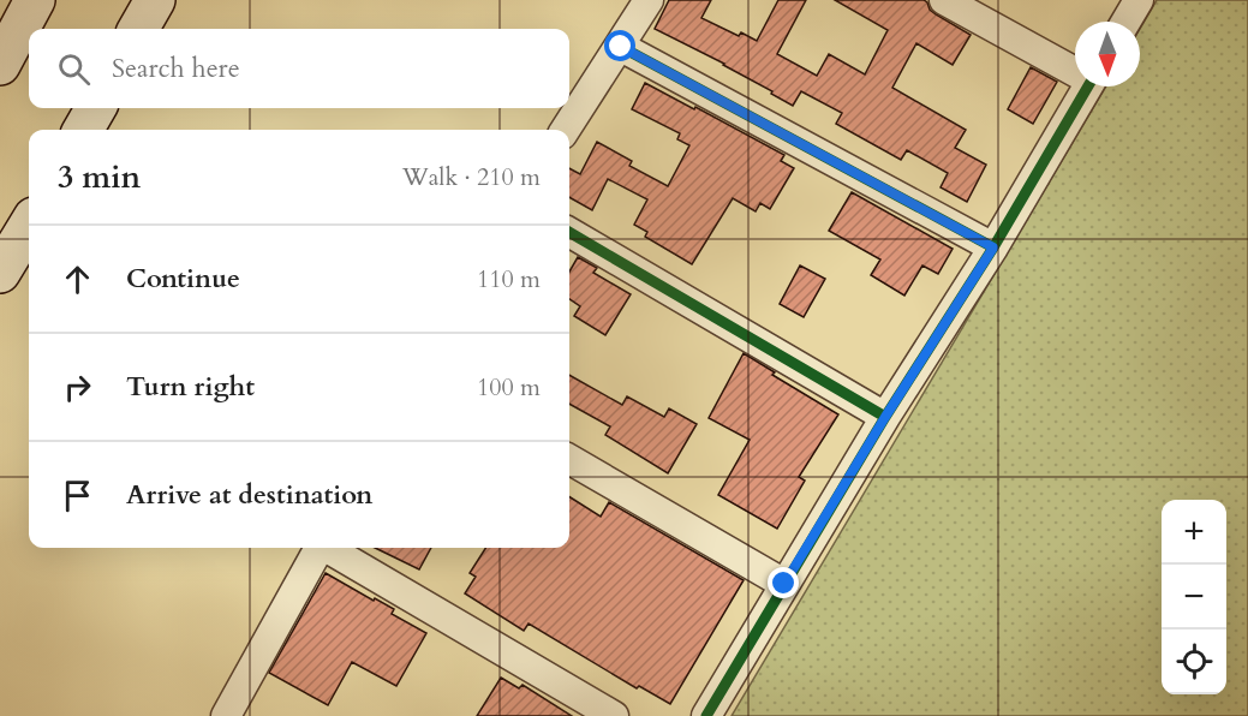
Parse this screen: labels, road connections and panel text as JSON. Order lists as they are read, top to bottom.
{
  "north": "bottom",
  "page": {
    "search": "Search here",
    "heading": ["3 min", "Walk · 210 m"],
    "list": [
      ["Continue", "110 m"],
      ["Turn right", "100 m"],
      "Arrive at destination"
    ],
    "map_buttons": ["+", "−"]
  }
}
